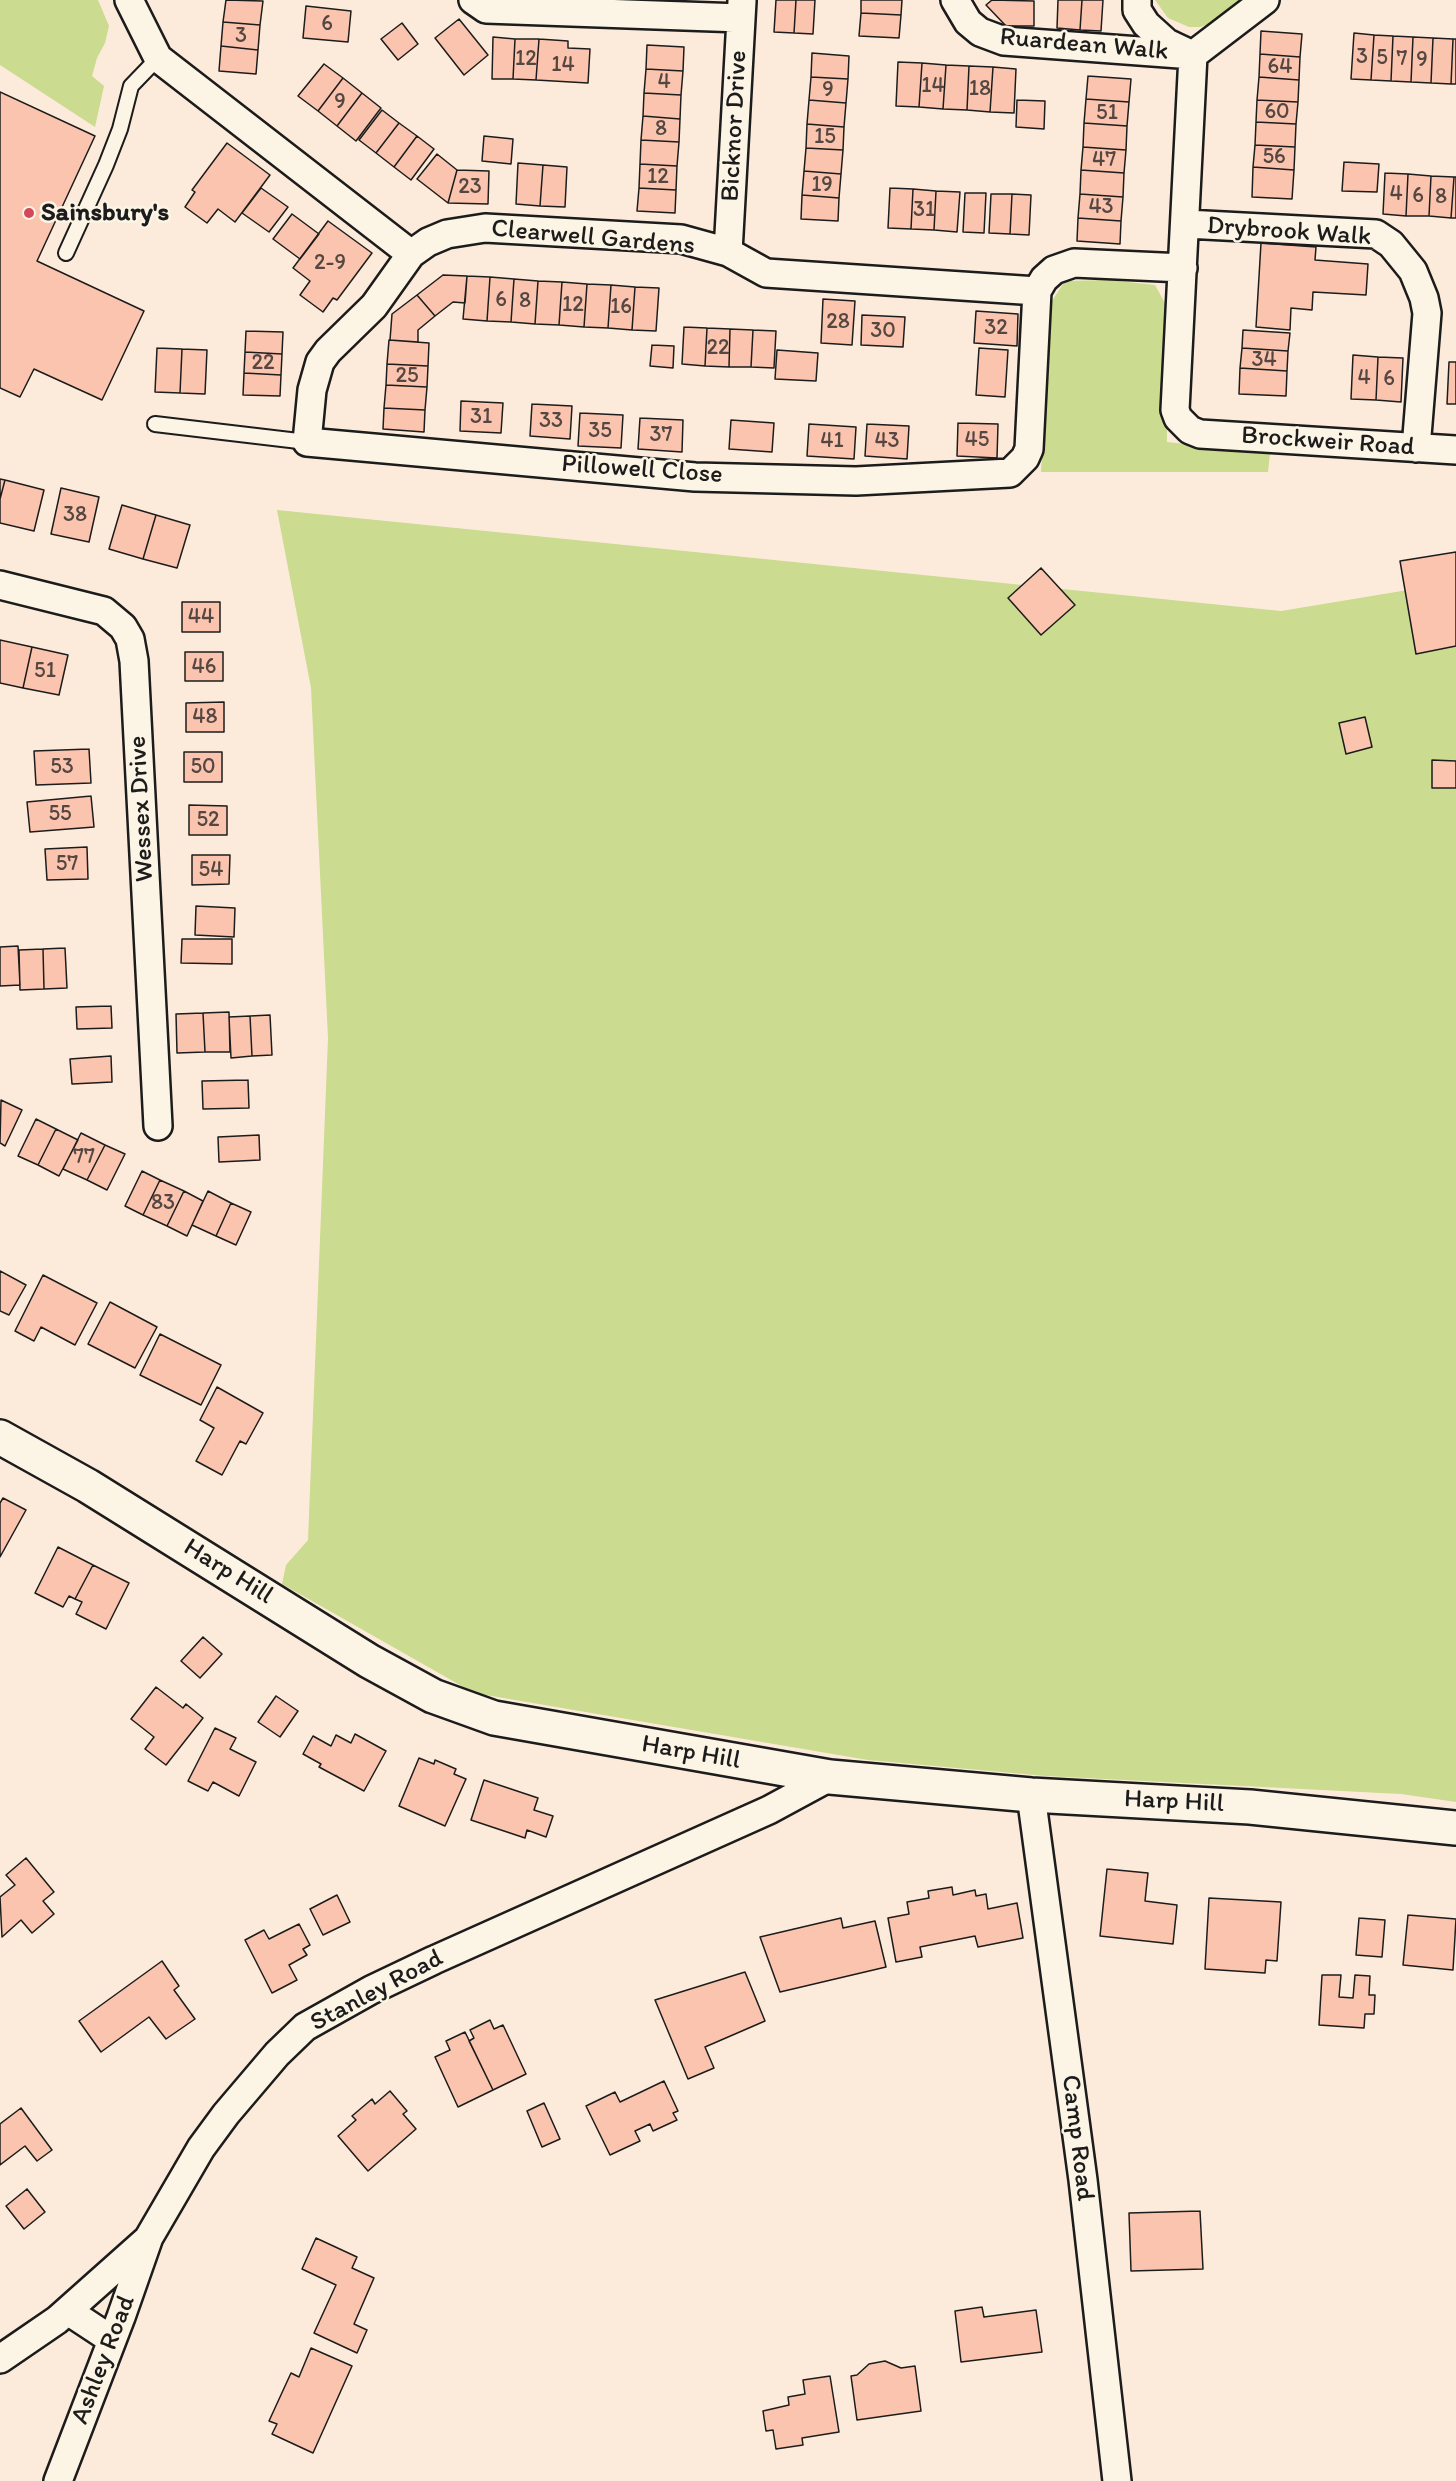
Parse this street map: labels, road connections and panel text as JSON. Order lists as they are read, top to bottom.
{
  "streets": {
    "street": [
      "Ruardean Walk",
      "Bicknor Drive",
      "Drybrook Walk",
      "Clearwell Gardens",
      "Brockweir Road",
      "Pillowell Close",
      "Wessex Drive",
      "Harp Hill",
      "Stanley Road",
      "Camp Road",
      "Ashley Road"
    ]
  },
  "crossings": [
    ["Bicknor Drive", "Clearwell Gardens"],
    ["Drybrook Walk", "Brockweir Road"],
    ["Clearwell Gardens", "Pillowell Close"],
    ["Harp Hill", "Stanley Road"],
    ["Harp Hill", "Camp Road"],
    ["Stanley Road", "Ashley Road"]
  ],
  "places": ["Sainsbury's"],
  "house_numbers": [
    "6",
    "3",
    "3",
    "5",
    "12",
    "7",
    "9",
    "14",
    "64",
    "4",
    "14",
    "18",
    "9",
    "9",
    "60",
    "51",
    "8",
    "15",
    "56",
    "47",
    "12",
    "19",
    "23",
    "4",
    "6",
    "8",
    "43",
    "31",
    "2-9",
    "6",
    "8",
    "12",
    "16",
    "28",
    "32",
    "30",
    "22",
    "34",
    "22",
    "25",
    "4",
    "6",
    "31",
    "33",
    "35",
    "37",
    "45",
    "41",
    "43",
    "38",
    "44",
    "46",
    "51",
    "48",
    "53",
    "50",
    "55",
    "52",
    "57",
    "54",
    "77",
    "83"
  ]
}
